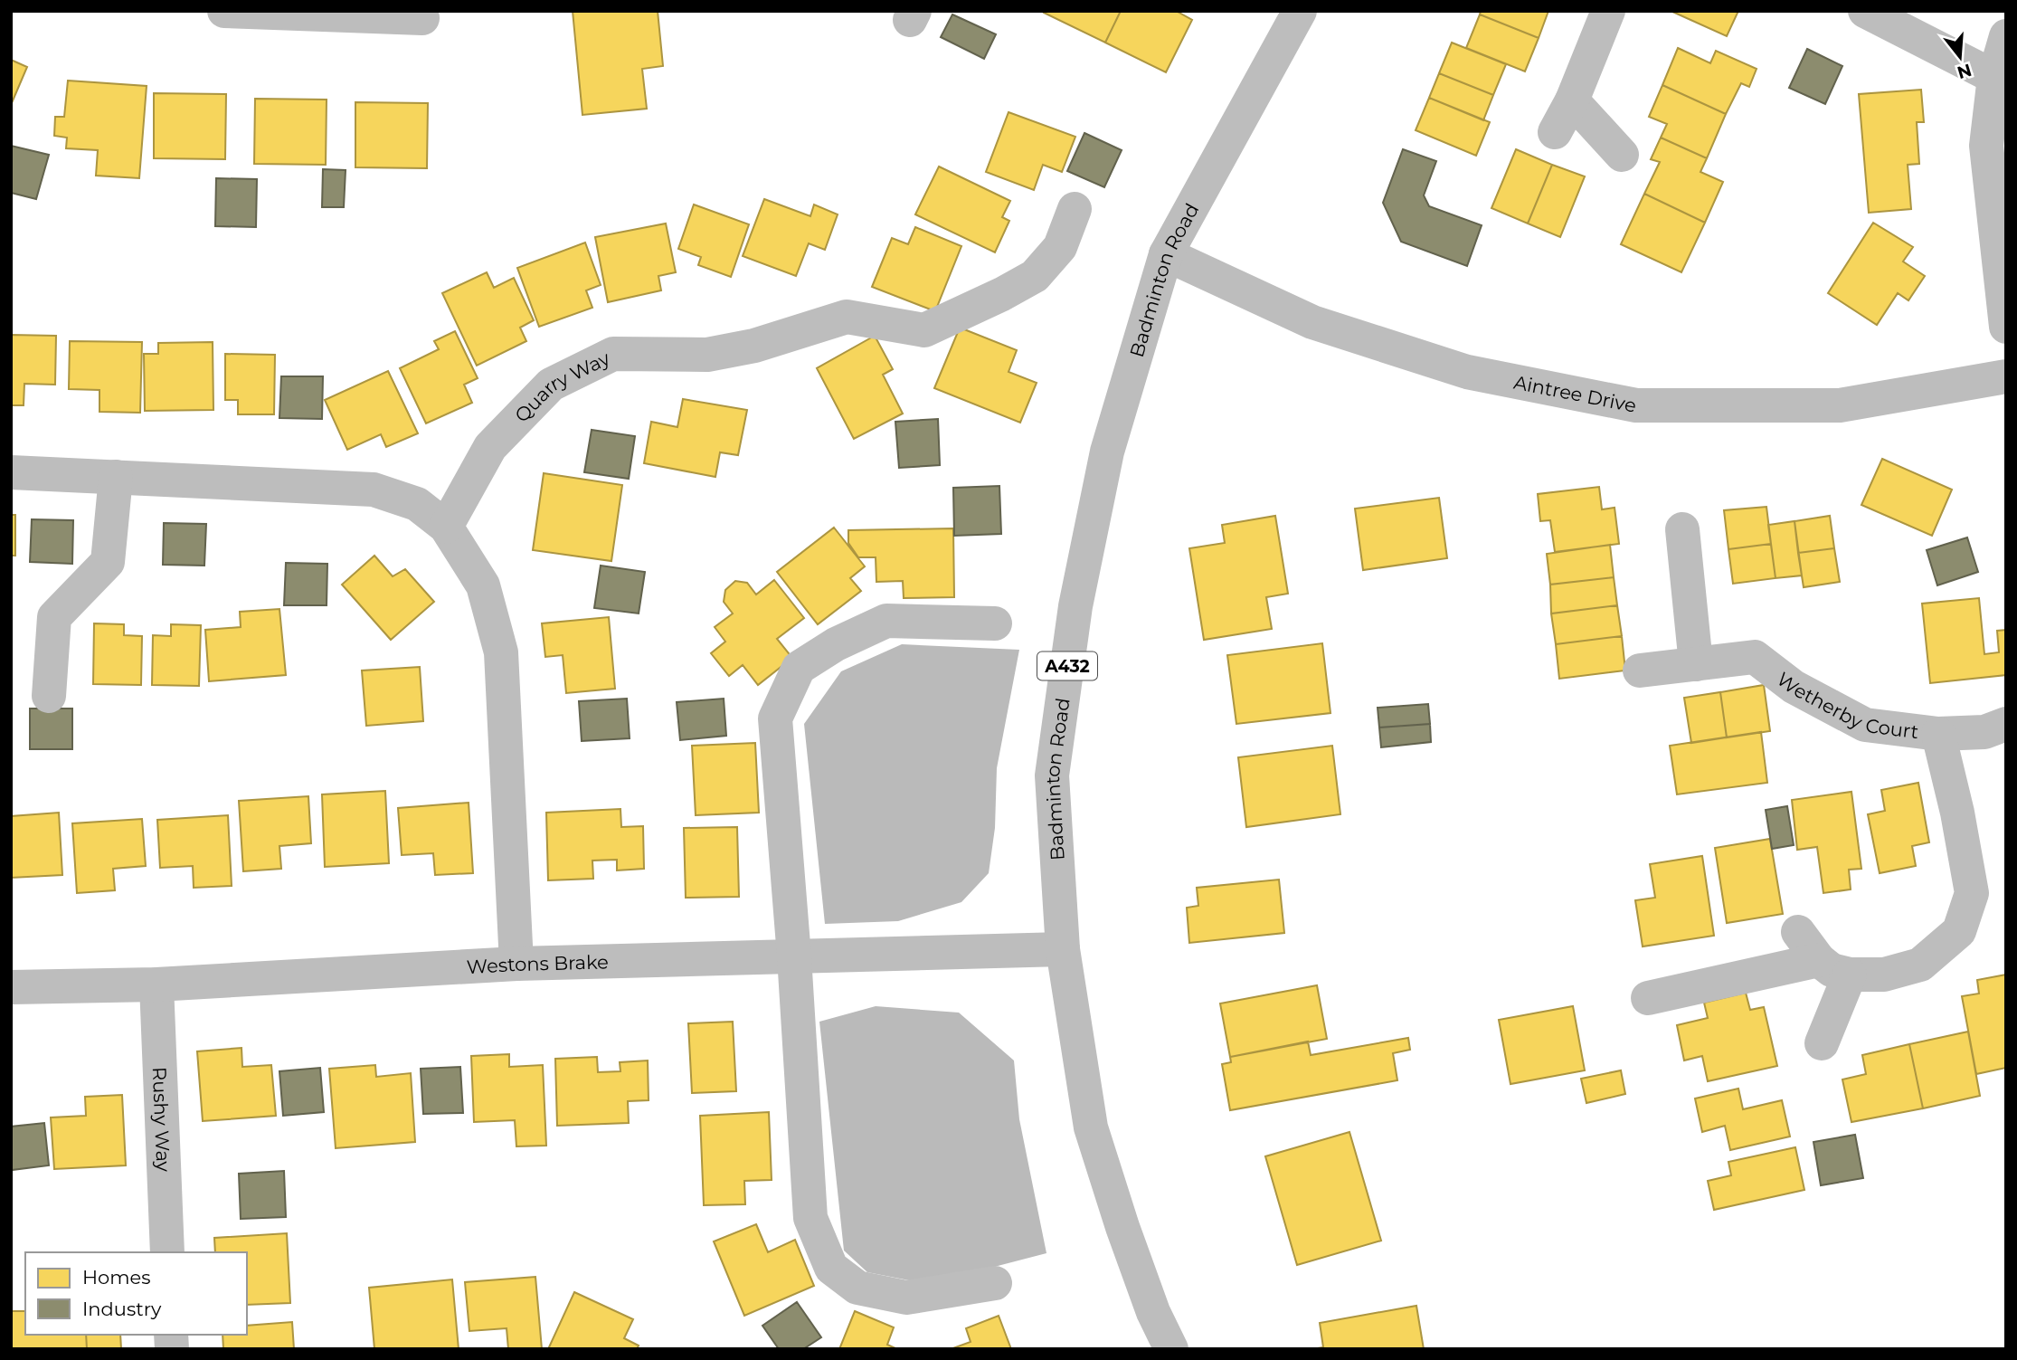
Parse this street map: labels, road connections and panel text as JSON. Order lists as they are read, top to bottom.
{
  "streets": {
    "street": [
      "Badminton Road",
      "Quarry Way",
      "Aintree Drive",
      "A432",
      "Wetherby Court",
      "Westons Brake",
      "Rushy Way"
    ]
  },
  "crossings": [
    ["Badminton Road", "Aintree Drive"],
    ["Badminton Road", "Westons Brake"],
    ["Westons Brake", "Rushy Way"]
  ],
  "legend": ["Homes", "Industry"],
  "north": "bottom"
}
